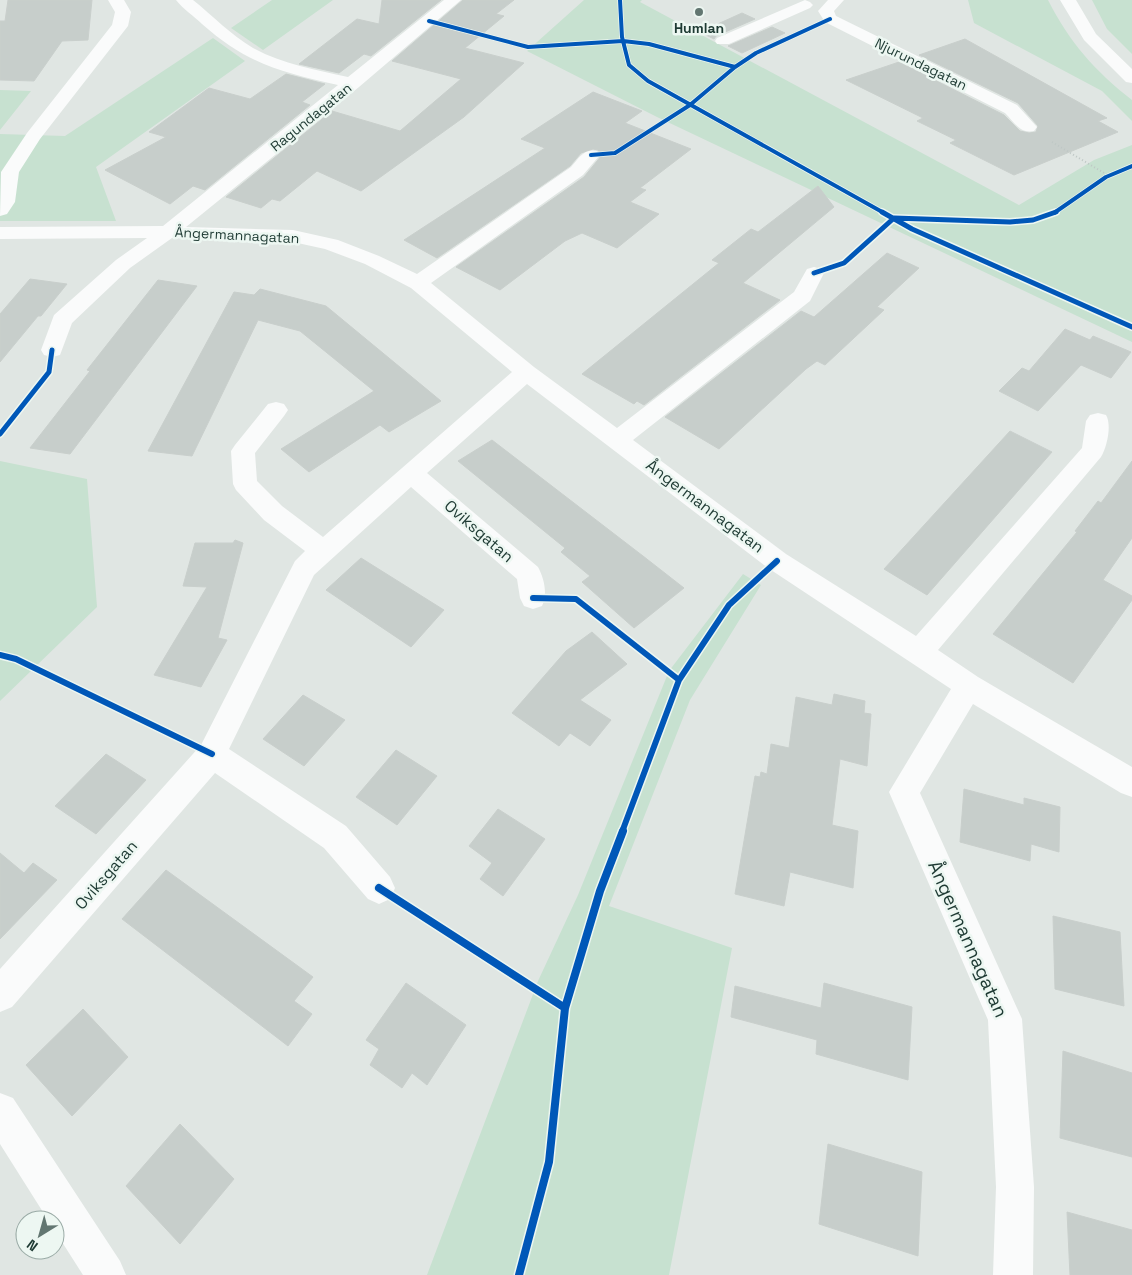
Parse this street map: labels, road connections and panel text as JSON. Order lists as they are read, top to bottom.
{
  "streets": {
    "street": [
      "Njurundagatan",
      "Ragundagatan",
      "Ångermannagatan",
      "Oviksgatan"
    ]
  },
  "crossings": [
    ["Ragundagatan", "Ångermannagatan"],
    ["Ångermannagatan", "Oviksgatan"]
  ],
  "places": ["Humlan"],
  "north": "bottom left"
}
